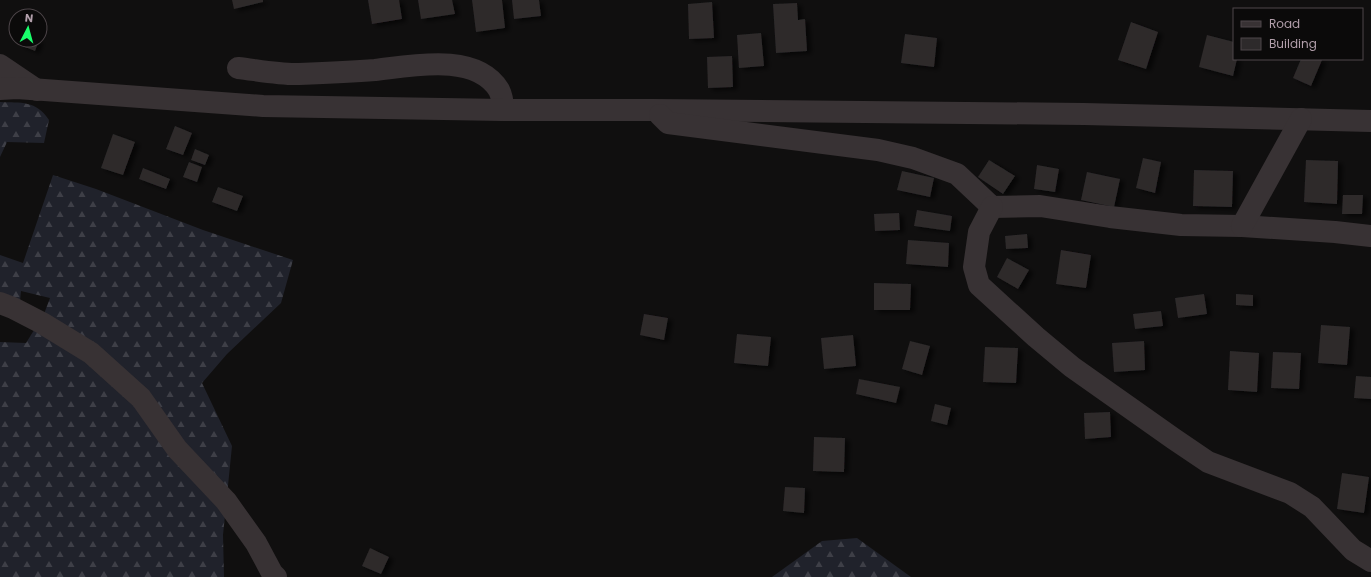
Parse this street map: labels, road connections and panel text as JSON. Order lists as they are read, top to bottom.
{
  "legend": ["Road", "Building"],
  "north": "top"
}
